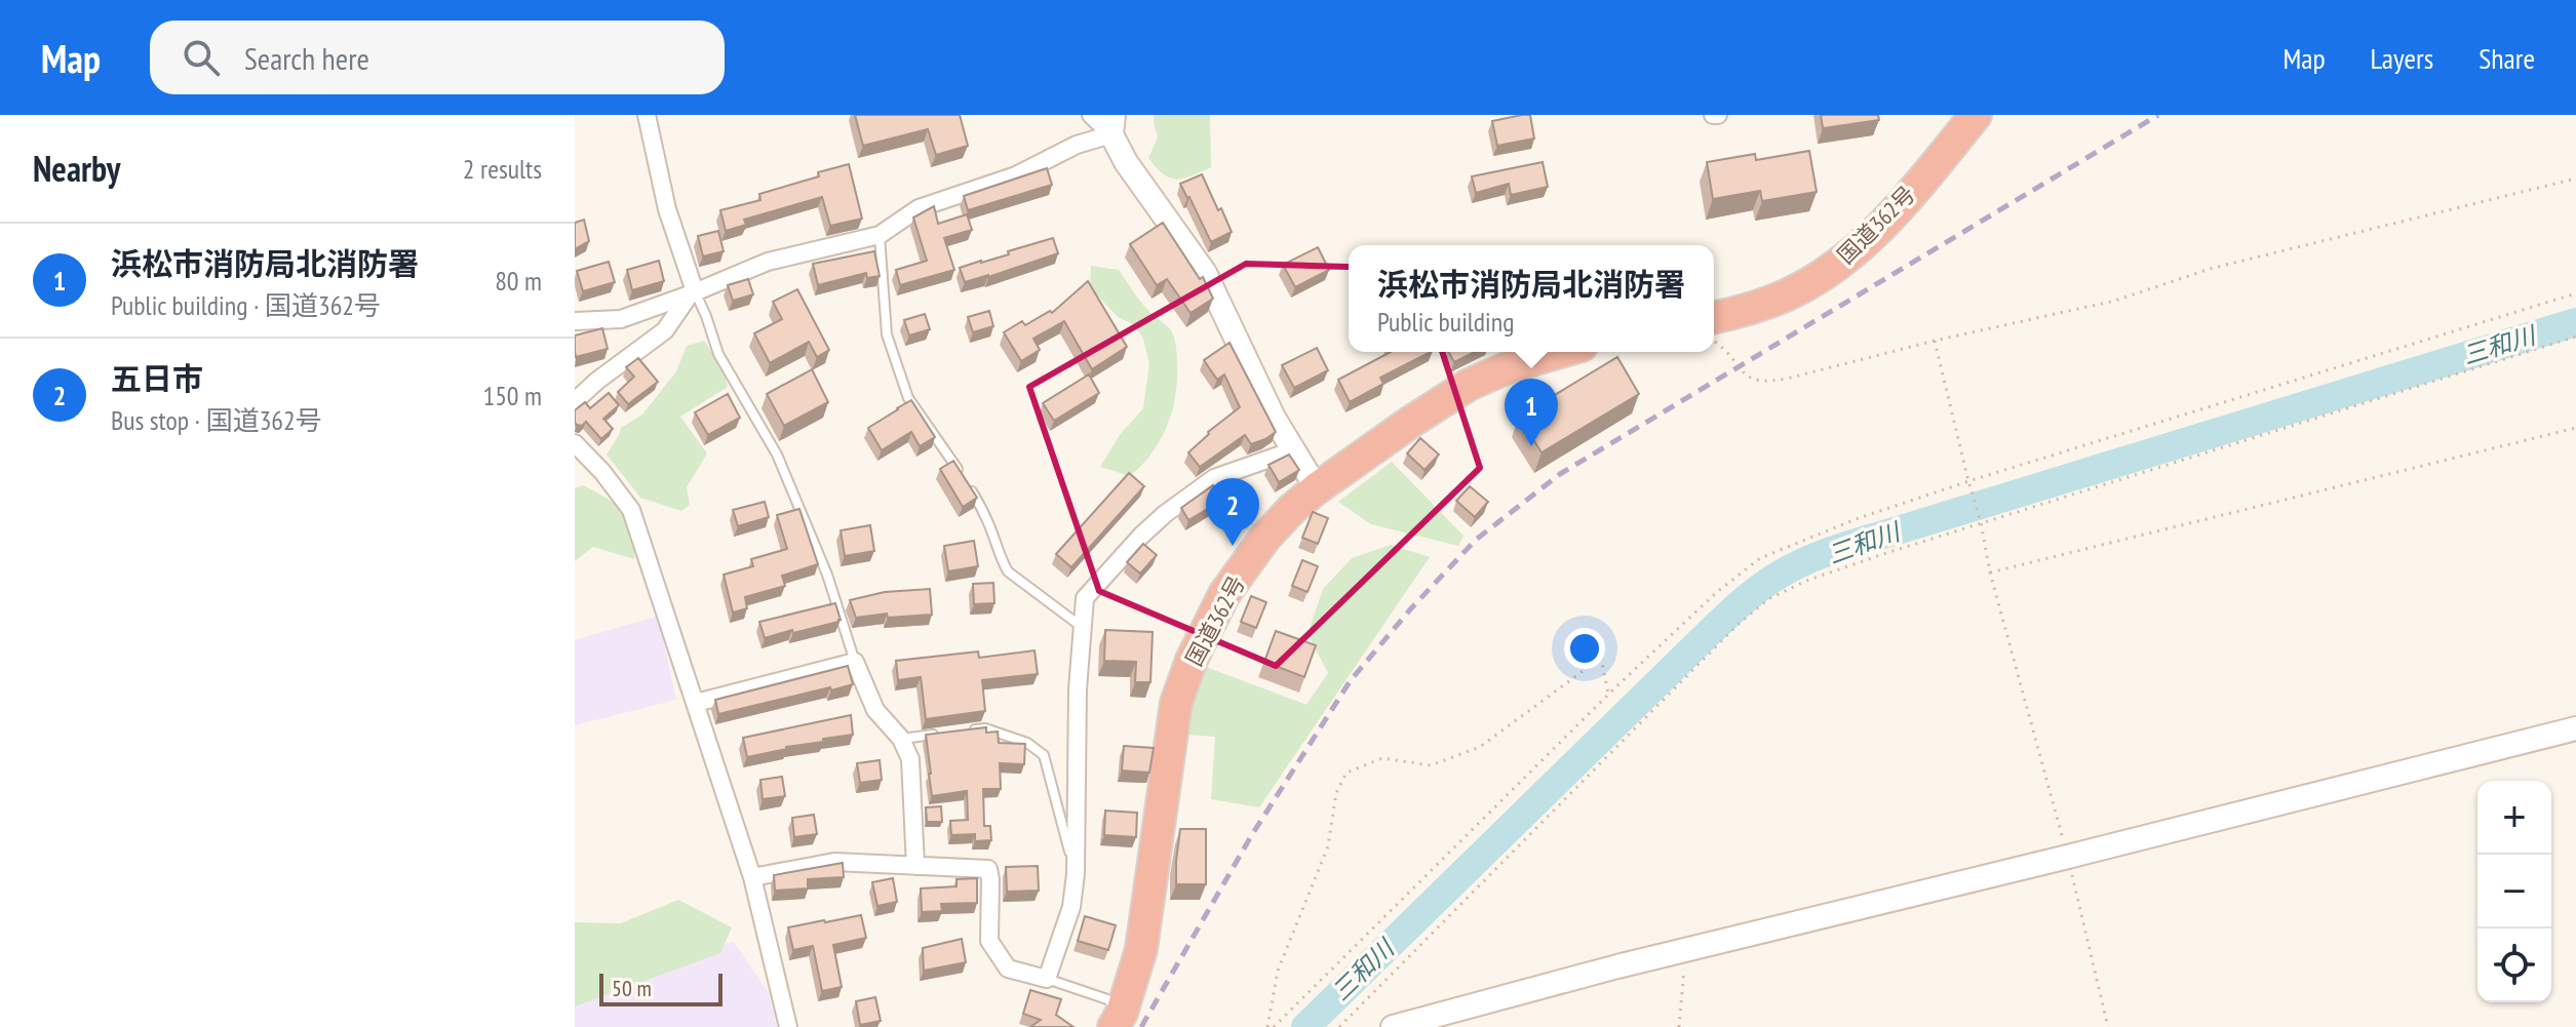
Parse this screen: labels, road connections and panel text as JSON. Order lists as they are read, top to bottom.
{
  "streets": {
    "highway": ["国道362号"]
  },
  "water": ["三和川"],
  "scale_bar": "50 m",
  "page": {
    "header": "Map",
    "search": "Search here",
    "nav": ["Map", "Layers", "Share"],
    "heading": ["Nearby", "2 results"],
    "list": [
      {
        "mark": "1",
        "name": "浜松市消防局北消防署",
        "note": "Public building · 国道362号",
        "value": "80 m"
      },
      {
        "mark": "2",
        "name": "五日市",
        "note": "Bus stop · 国道362号",
        "value": "150 m"
      }
    ],
    "popup": ["浜松市消防局北消防署", "Public building"],
    "pins": ["1", "2"],
    "map_buttons": ["+", "−"],
    "scale": "50 m"
  }
}
